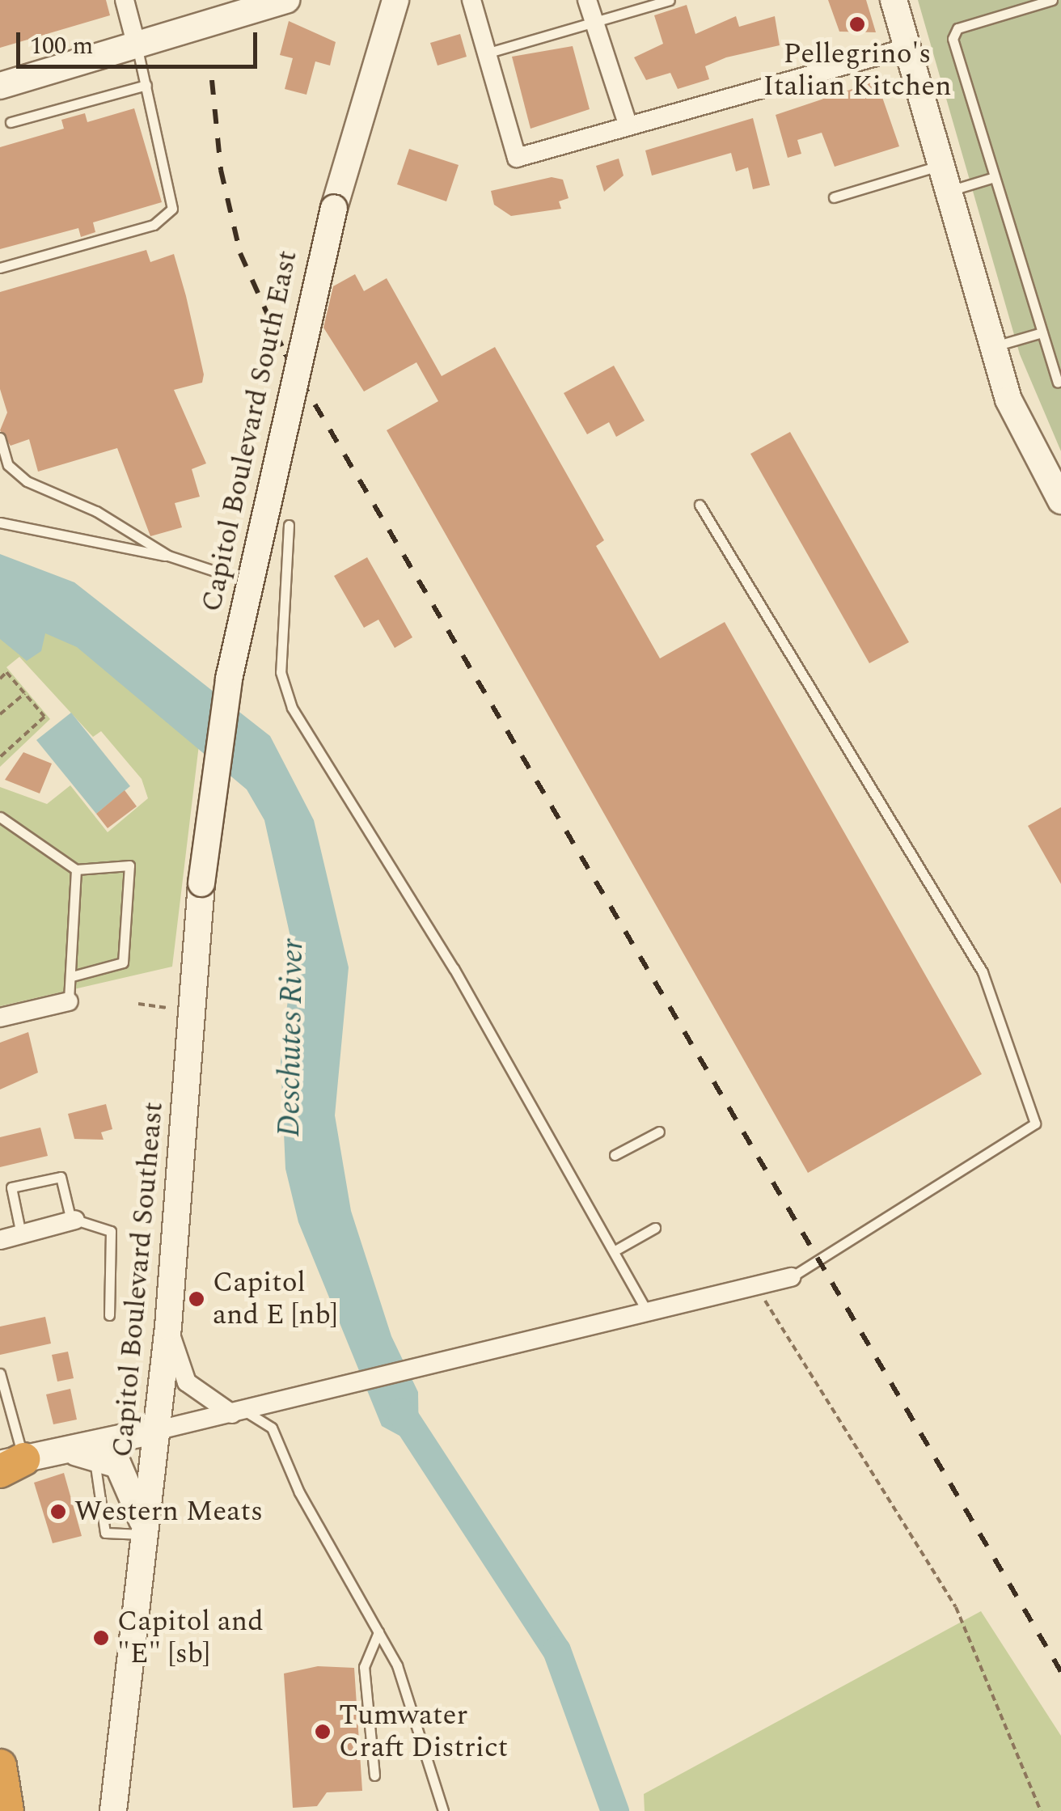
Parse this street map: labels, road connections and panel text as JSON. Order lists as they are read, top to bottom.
{
  "streets": {
    "main road": ["Capitol Boulevard South East", "Capitol Boulevard Southeast"]
  },
  "crossings": [
    ["Capitol Boulevard South East", "Capitol Boulevard Southeast"]
  ],
  "water": ["Deschutes River"],
  "places": [
    "Pellegrino's Italian Kitchen",
    "Capitol and E [nb]",
    "Western Meats",
    "Capitol and \"E\" [sb]",
    "Tumwater Craft District"
  ],
  "scale_bar": "100 m"
}
